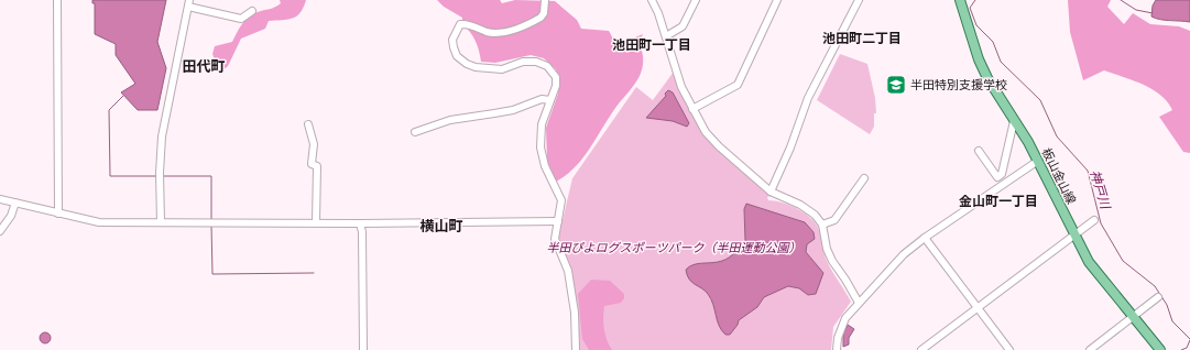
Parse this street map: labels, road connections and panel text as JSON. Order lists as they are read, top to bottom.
{
  "streets": {
    "main road": ["板山金山線"]
  },
  "districts": [
    "池田町二丁目",
    "池田町一丁目",
    "田代町",
    "金山町一丁目",
    "横山町"
  ],
  "water": ["神戸川"],
  "parks": ["半田ぴよログスポーツパーク（半田運動公園）"],
  "places": {
    "school or university": ["半田特別支援学校"]
  }
}
